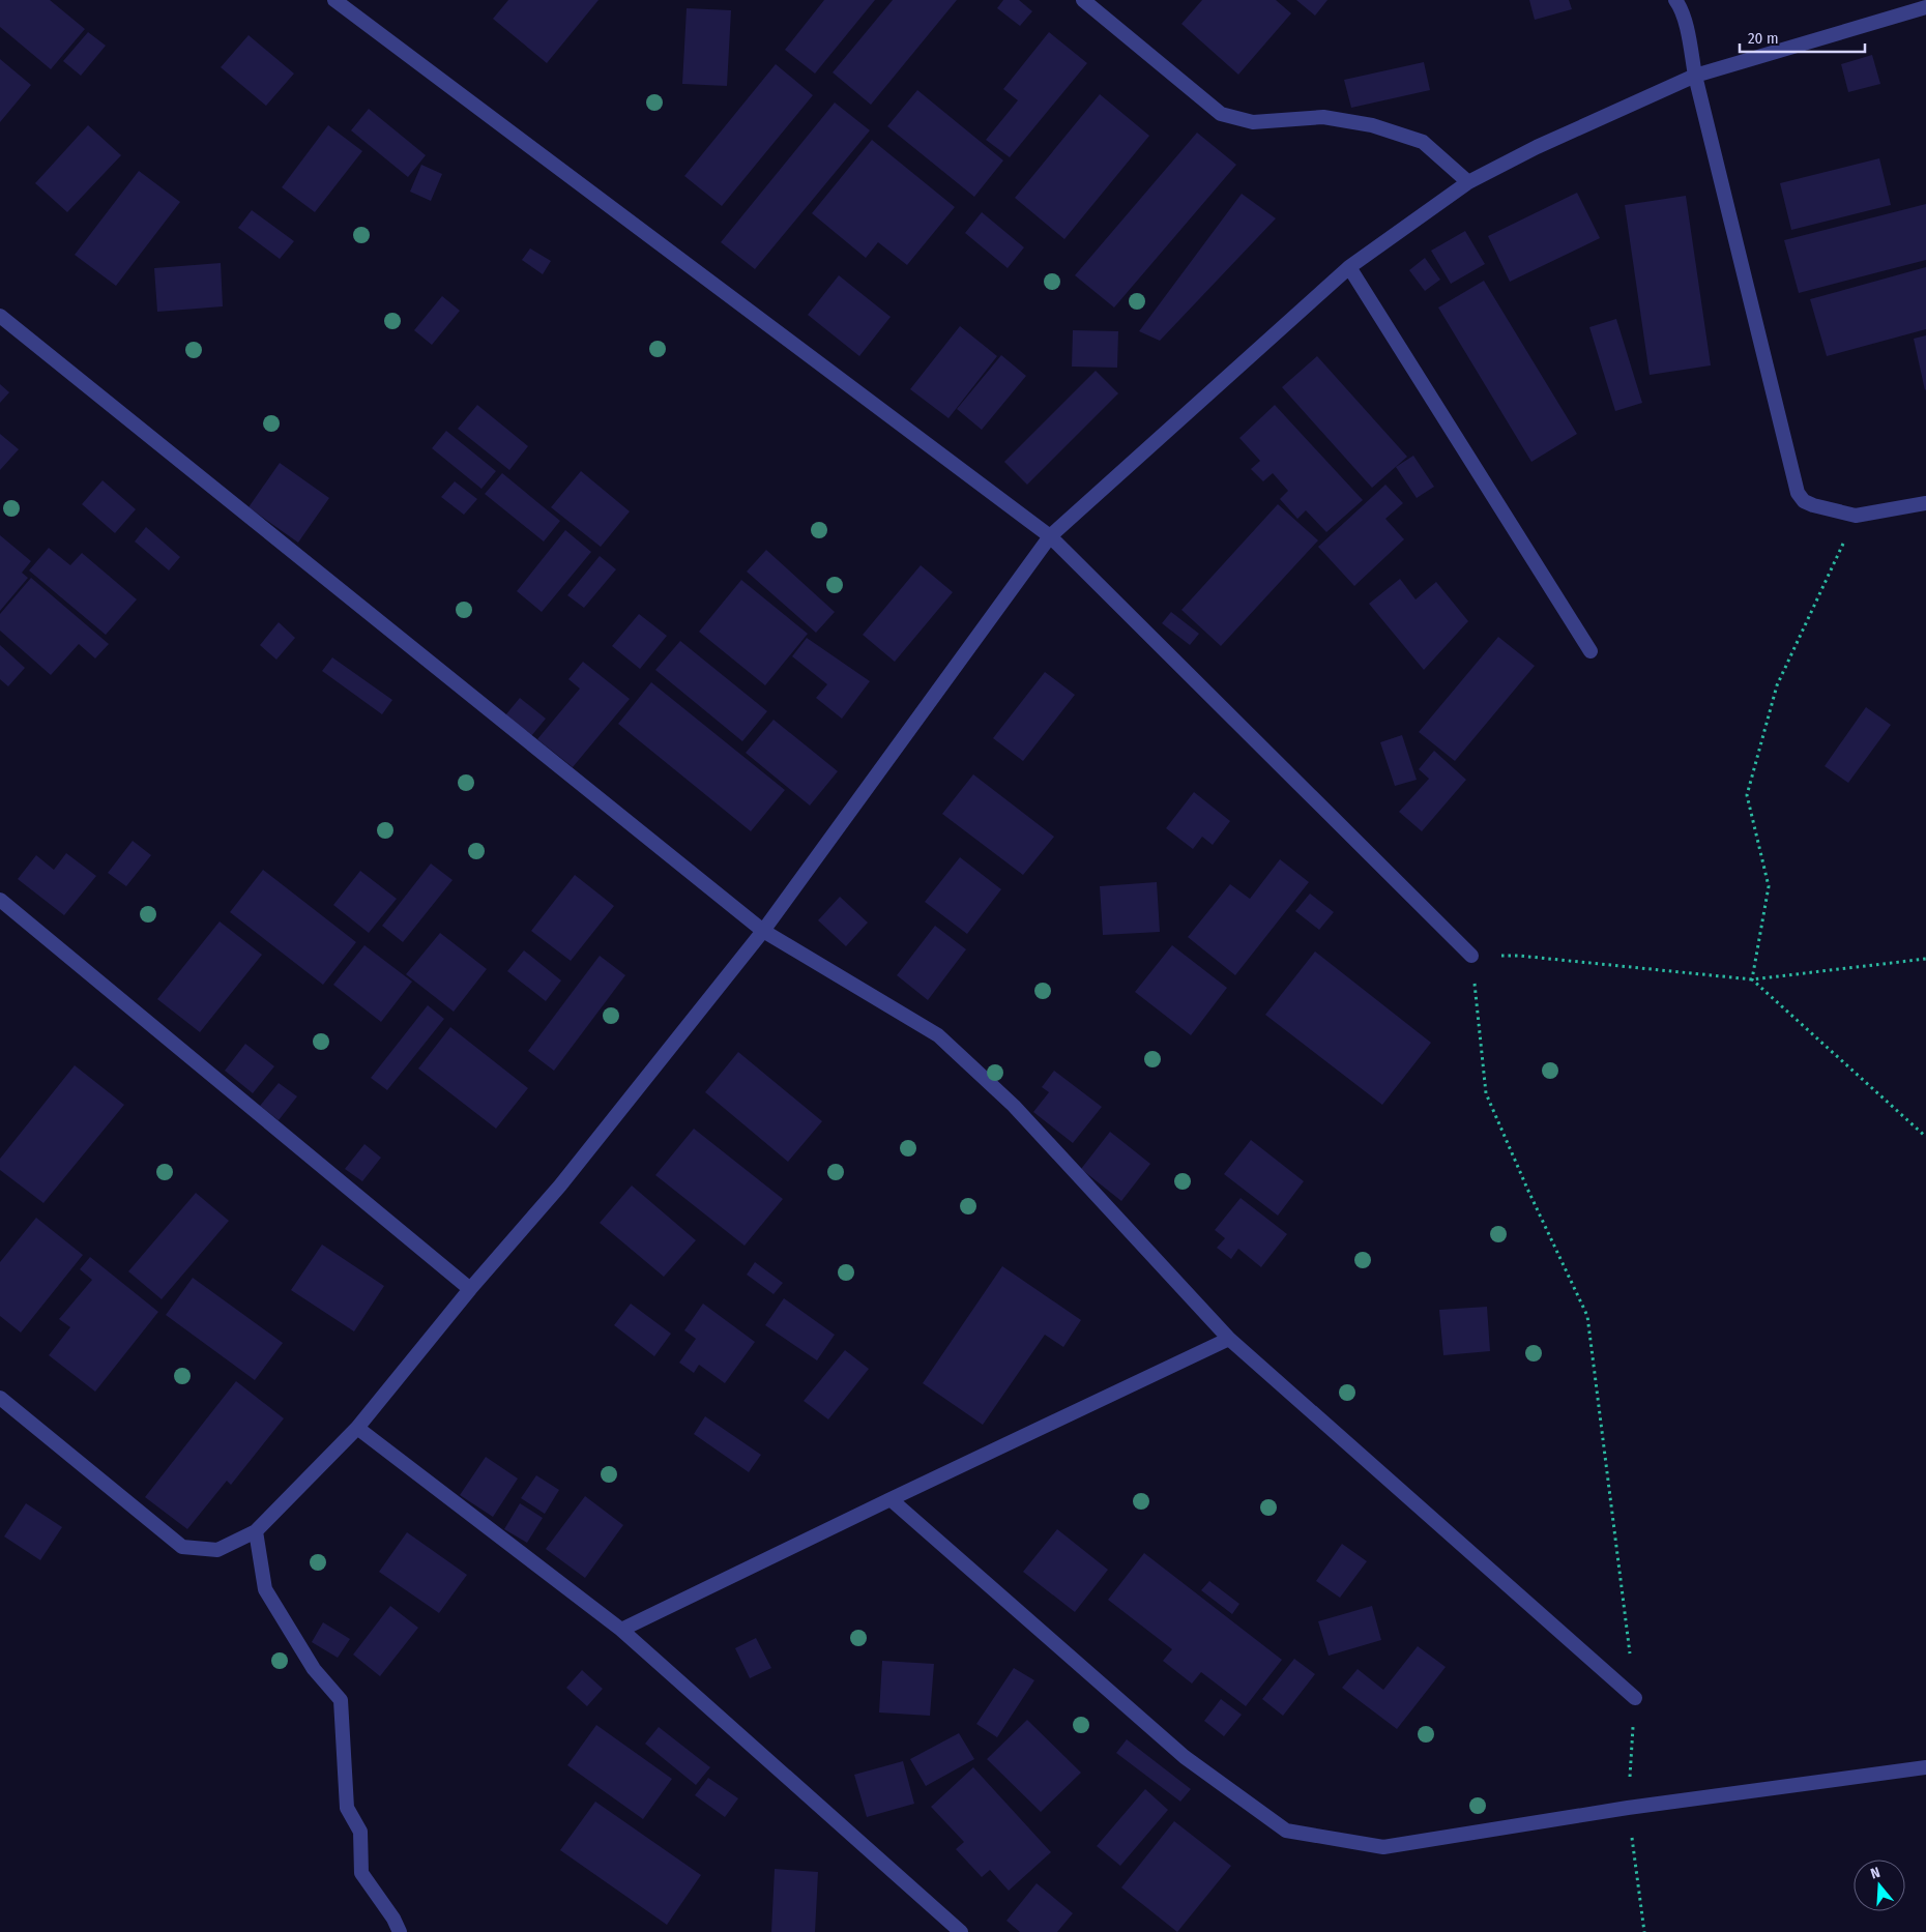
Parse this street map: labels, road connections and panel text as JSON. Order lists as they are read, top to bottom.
{
  "scale_bar": "20 m",
  "north": "top"
}
